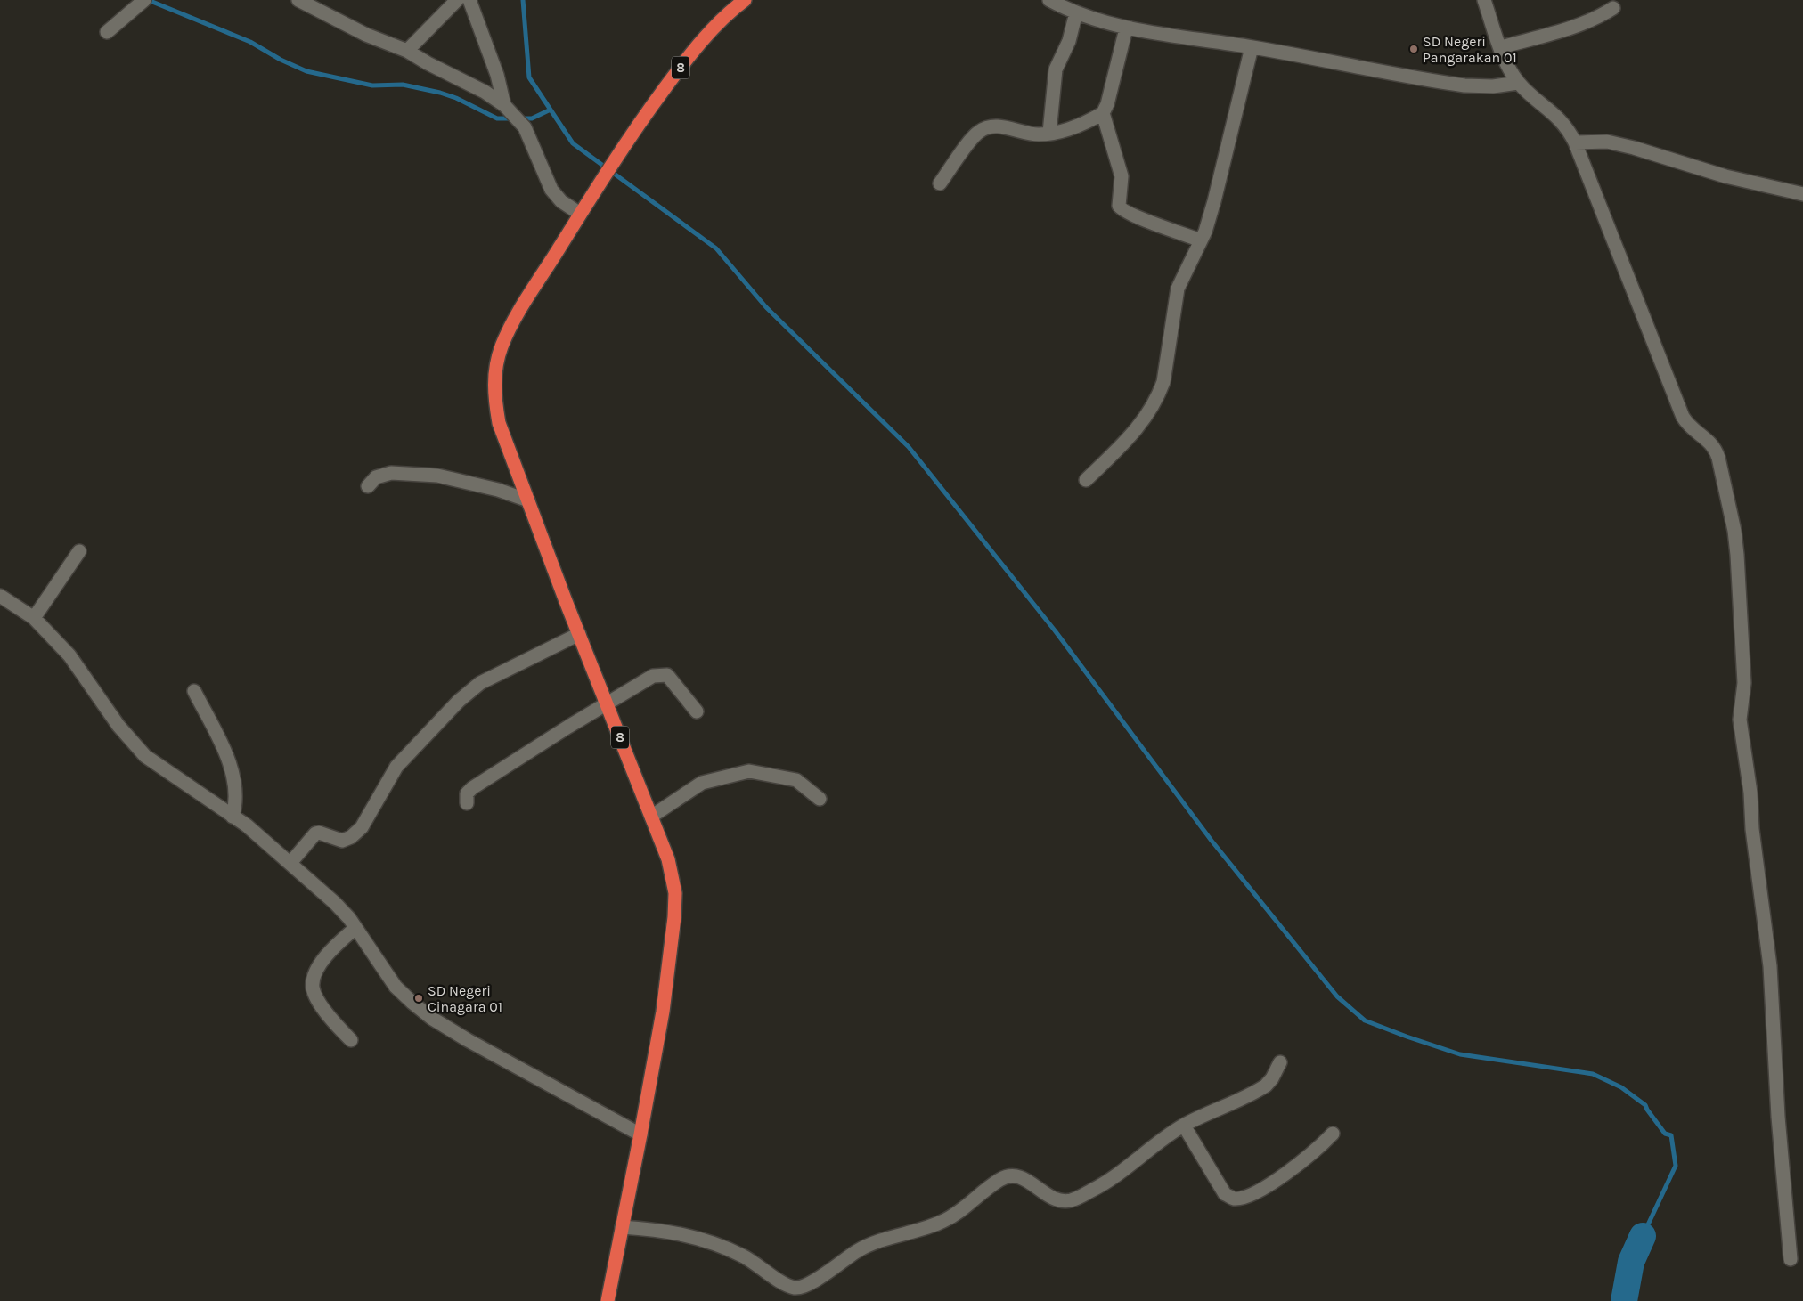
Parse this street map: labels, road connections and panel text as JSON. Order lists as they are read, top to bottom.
{
  "streets": {
    "highway": ["8"]
  },
  "places": ["SD Negeri Pangarakan 01", "SD Negeri Cinagara 01"]
}
